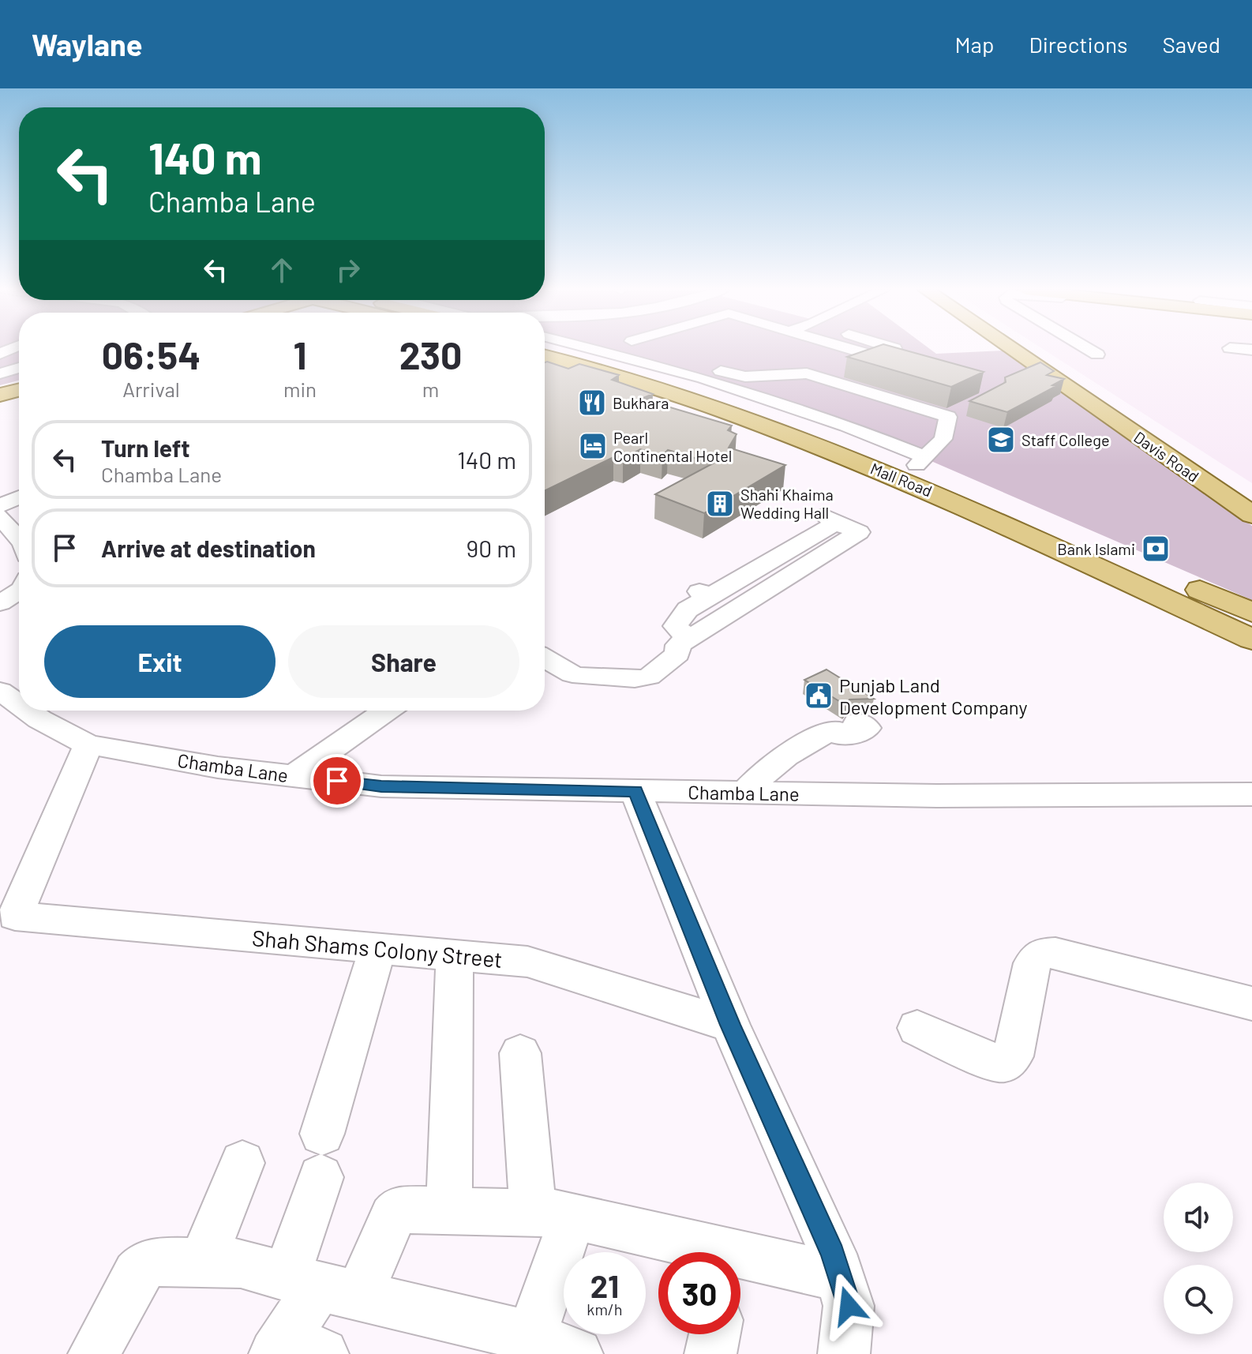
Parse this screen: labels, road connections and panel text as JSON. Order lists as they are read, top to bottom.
{
  "streets": {
    "main road": ["Davis Road", "Mall Road"],
    "street": ["Chamba Lane", "Shah Shams Colony Street"]
  },
  "crossings": [
    ["Chamba Lane", "Shah Shams Colony Street"]
  ],
  "places": {
    "restaurant": ["Bukhara"],
    "school or university": ["Staff College"],
    "hotel": ["Pearl Continental Hotel"],
    "building": ["Shahi Khaima Wedding Hall"],
    "bank": ["Bank Islami"],
    "public building": ["Punjab Land Development Company"]
  },
  "page": {
    "header": "Waylane",
    "nav": ["Map", "Directions", "Saved"],
    "turn": ["140 m", "Chamba Lane"],
    "eta": [
      "06:54",
      "Arrival",
      "1",
      "min",
      "230",
      "m"
    ],
    "list": [
      {
        "name": "Turn left",
        "note": "Chamba Lane",
        "value": "140 m"
      },
      {
        "name": "Arrive at destination",
        "value": "90 m"
      }
    ],
    "buttons": ["Exit", "Share"],
    "speed": "21 km/h",
    "limit": "30"
  }
}
